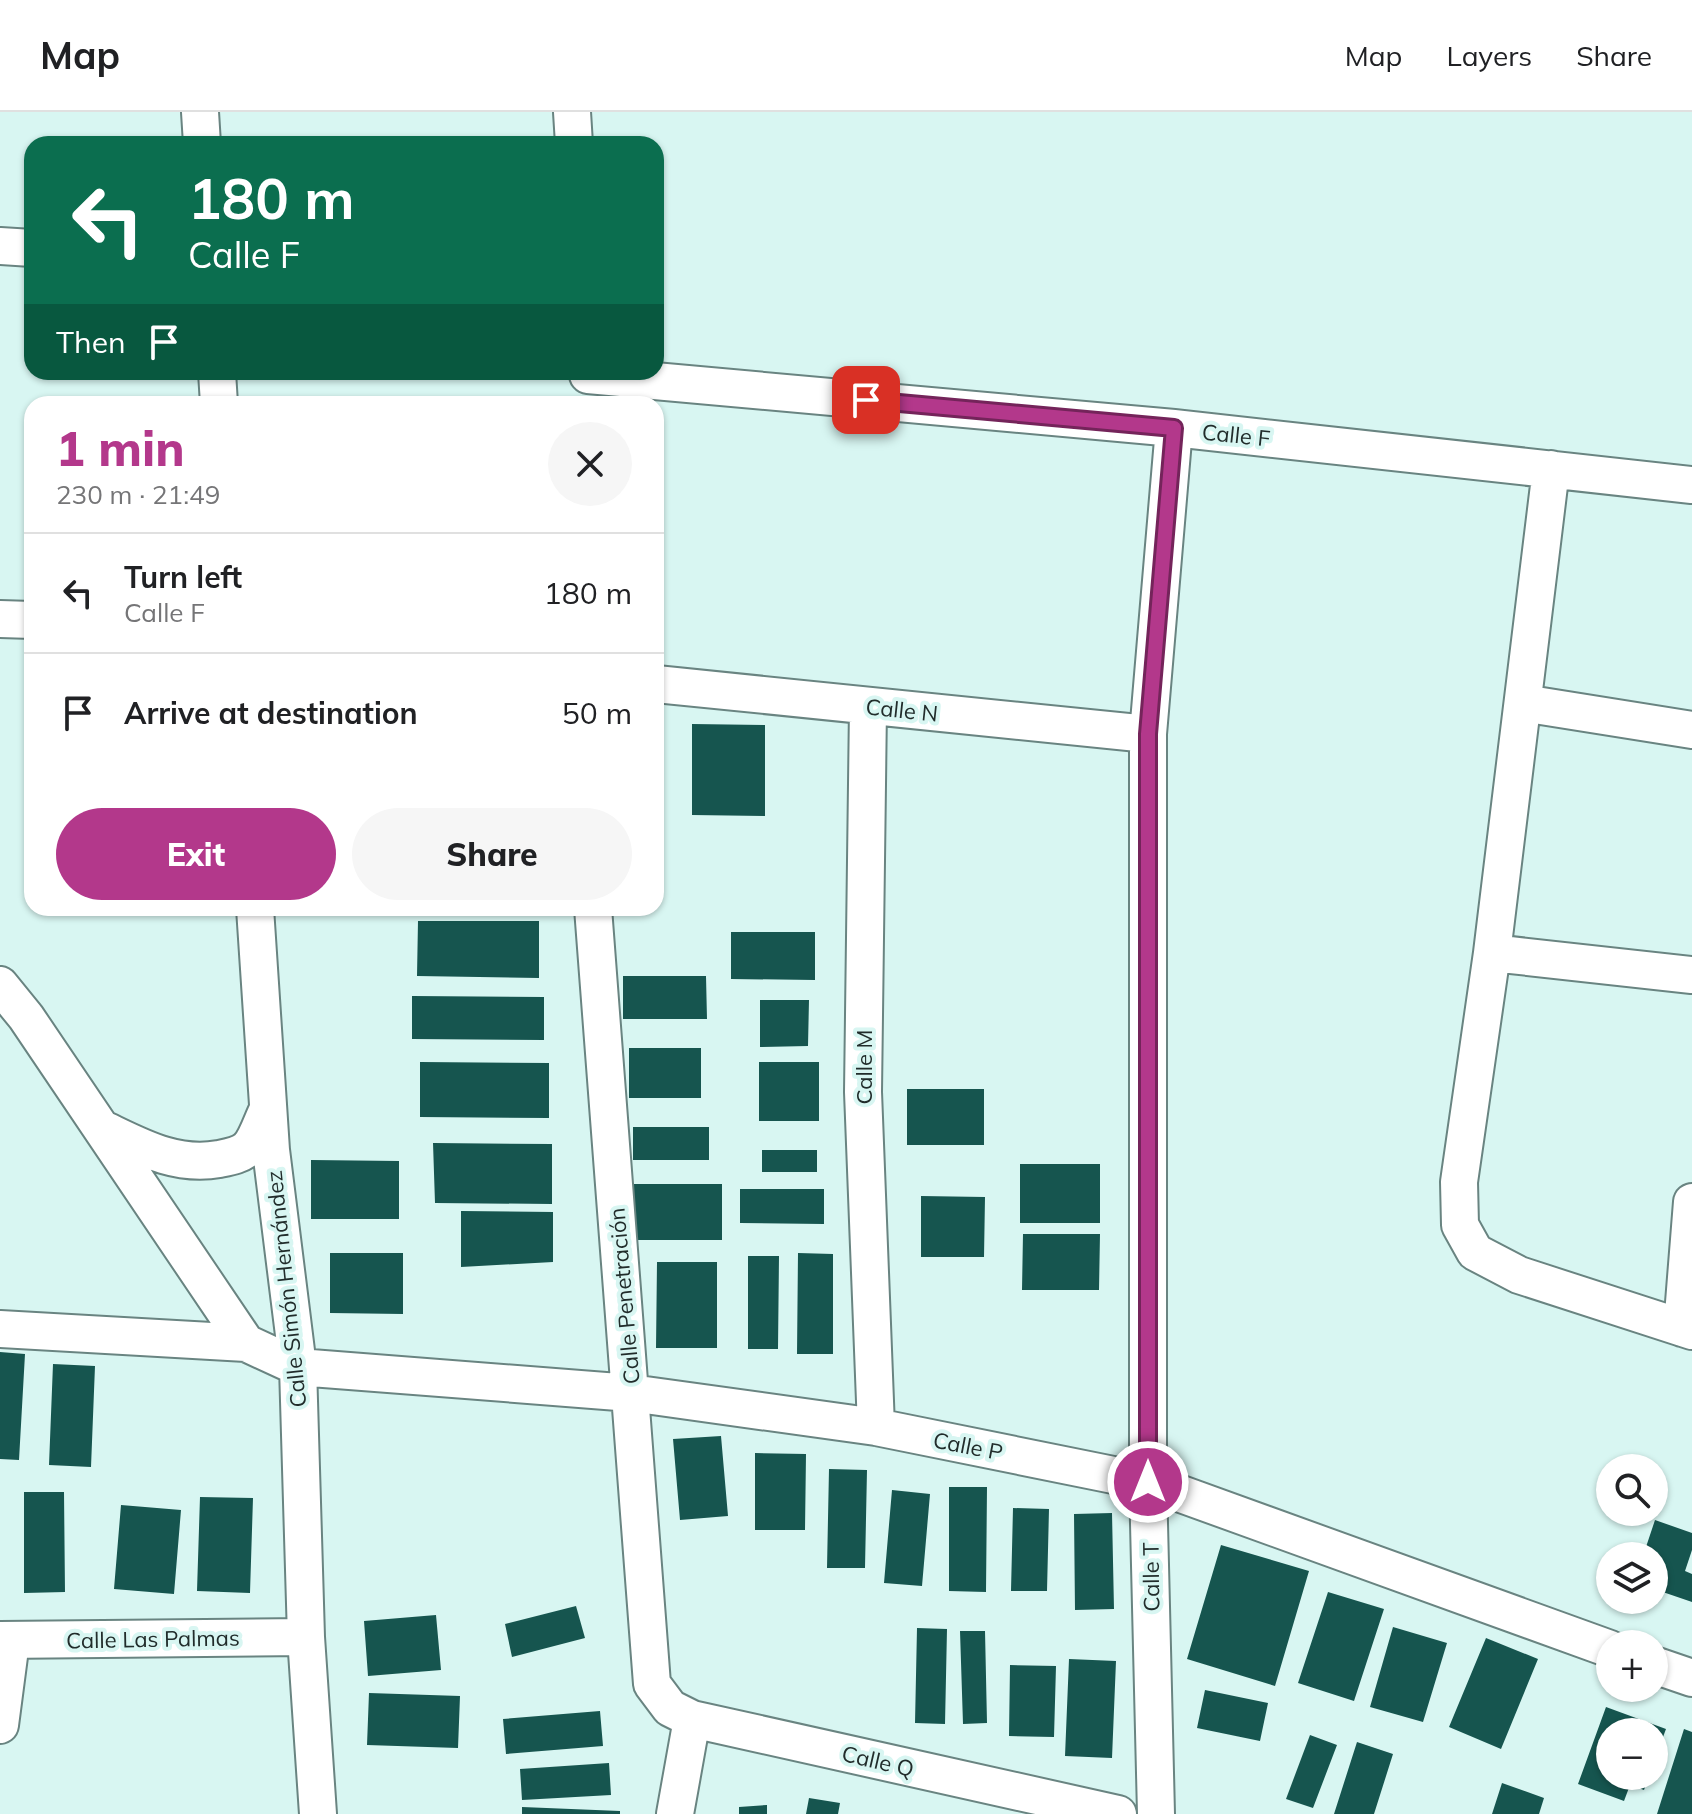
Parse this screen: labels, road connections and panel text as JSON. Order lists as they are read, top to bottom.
{
  "streets": {
    "street": [
      "Calle F",
      "Calle N",
      "Calle M",
      "Calle Simón Hernández",
      "Calle Penetración",
      "Calle P",
      "Calle T",
      "Calle Las Palmas",
      "Calle Q"
    ]
  },
  "crossings": [
    ["Calle F", "Calle T"],
    ["Calle N", "Calle M"],
    ["Calle N", "Calle T"],
    ["Calle M", "Calle P"],
    ["Calle Simón Hernández", "Calle P"],
    ["Calle Simón Hernández", "Calle Las Palmas"],
    ["Calle Penetración", "Calle P"],
    ["Calle Penetración", "Calle Q"],
    ["Calle P", "Calle T"]
  ],
  "page": {
    "header": "Map",
    "nav": ["Map", "Layers", "Share"],
    "turn": ["180 m", "Calle F"],
    "then": "Then",
    "heading": ["1 min", "230 m · 21:49"],
    "list": [
      {
        "name": "Turn left",
        "note": "Calle F",
        "value": "180 m"
      },
      {
        "name": "Arrive at destination",
        "value": "50 m"
      }
    ],
    "buttons": ["Exit", "Share"],
    "map_buttons": ["+", "−"]
  }
}
